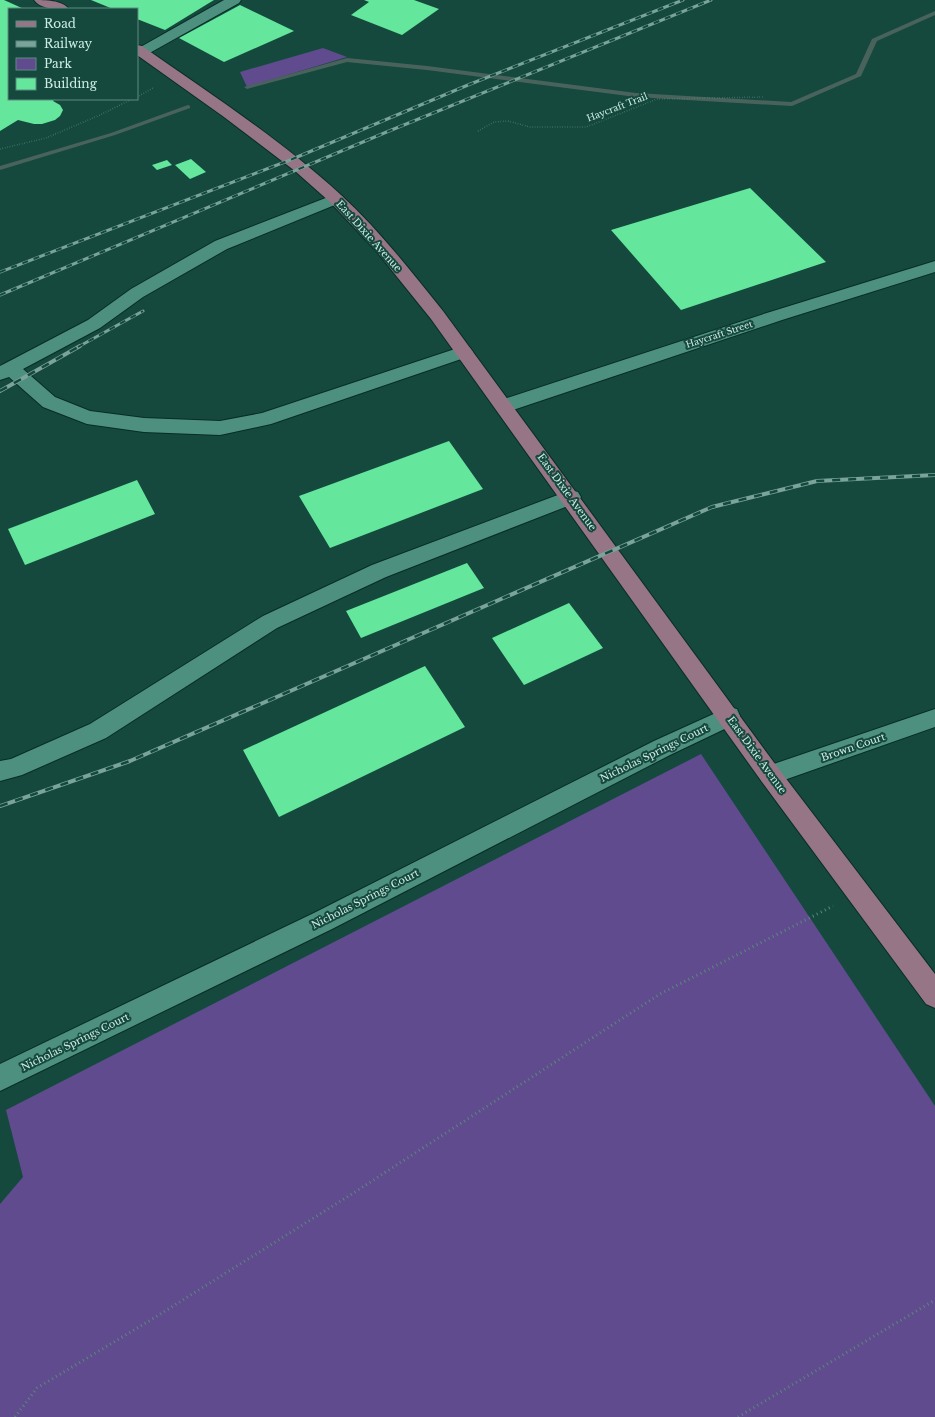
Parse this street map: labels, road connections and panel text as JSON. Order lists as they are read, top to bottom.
{
  "streets": {
    "main road": ["East Dixie Avenue"],
    "street": ["Haycraft Street", "Brown Court", "Nicholas Springs Court"],
    "path": ["Haycraft Trail"]
  },
  "crossings": [
    ["East Dixie Avenue", "Haycraft Street"],
    ["East Dixie Avenue", "Brown Court"],
    ["East Dixie Avenue", "Nicholas Springs Court"]
  ],
  "legend": [
    "Road",
    "Railway",
    "Park",
    "Building"
  ]
}
